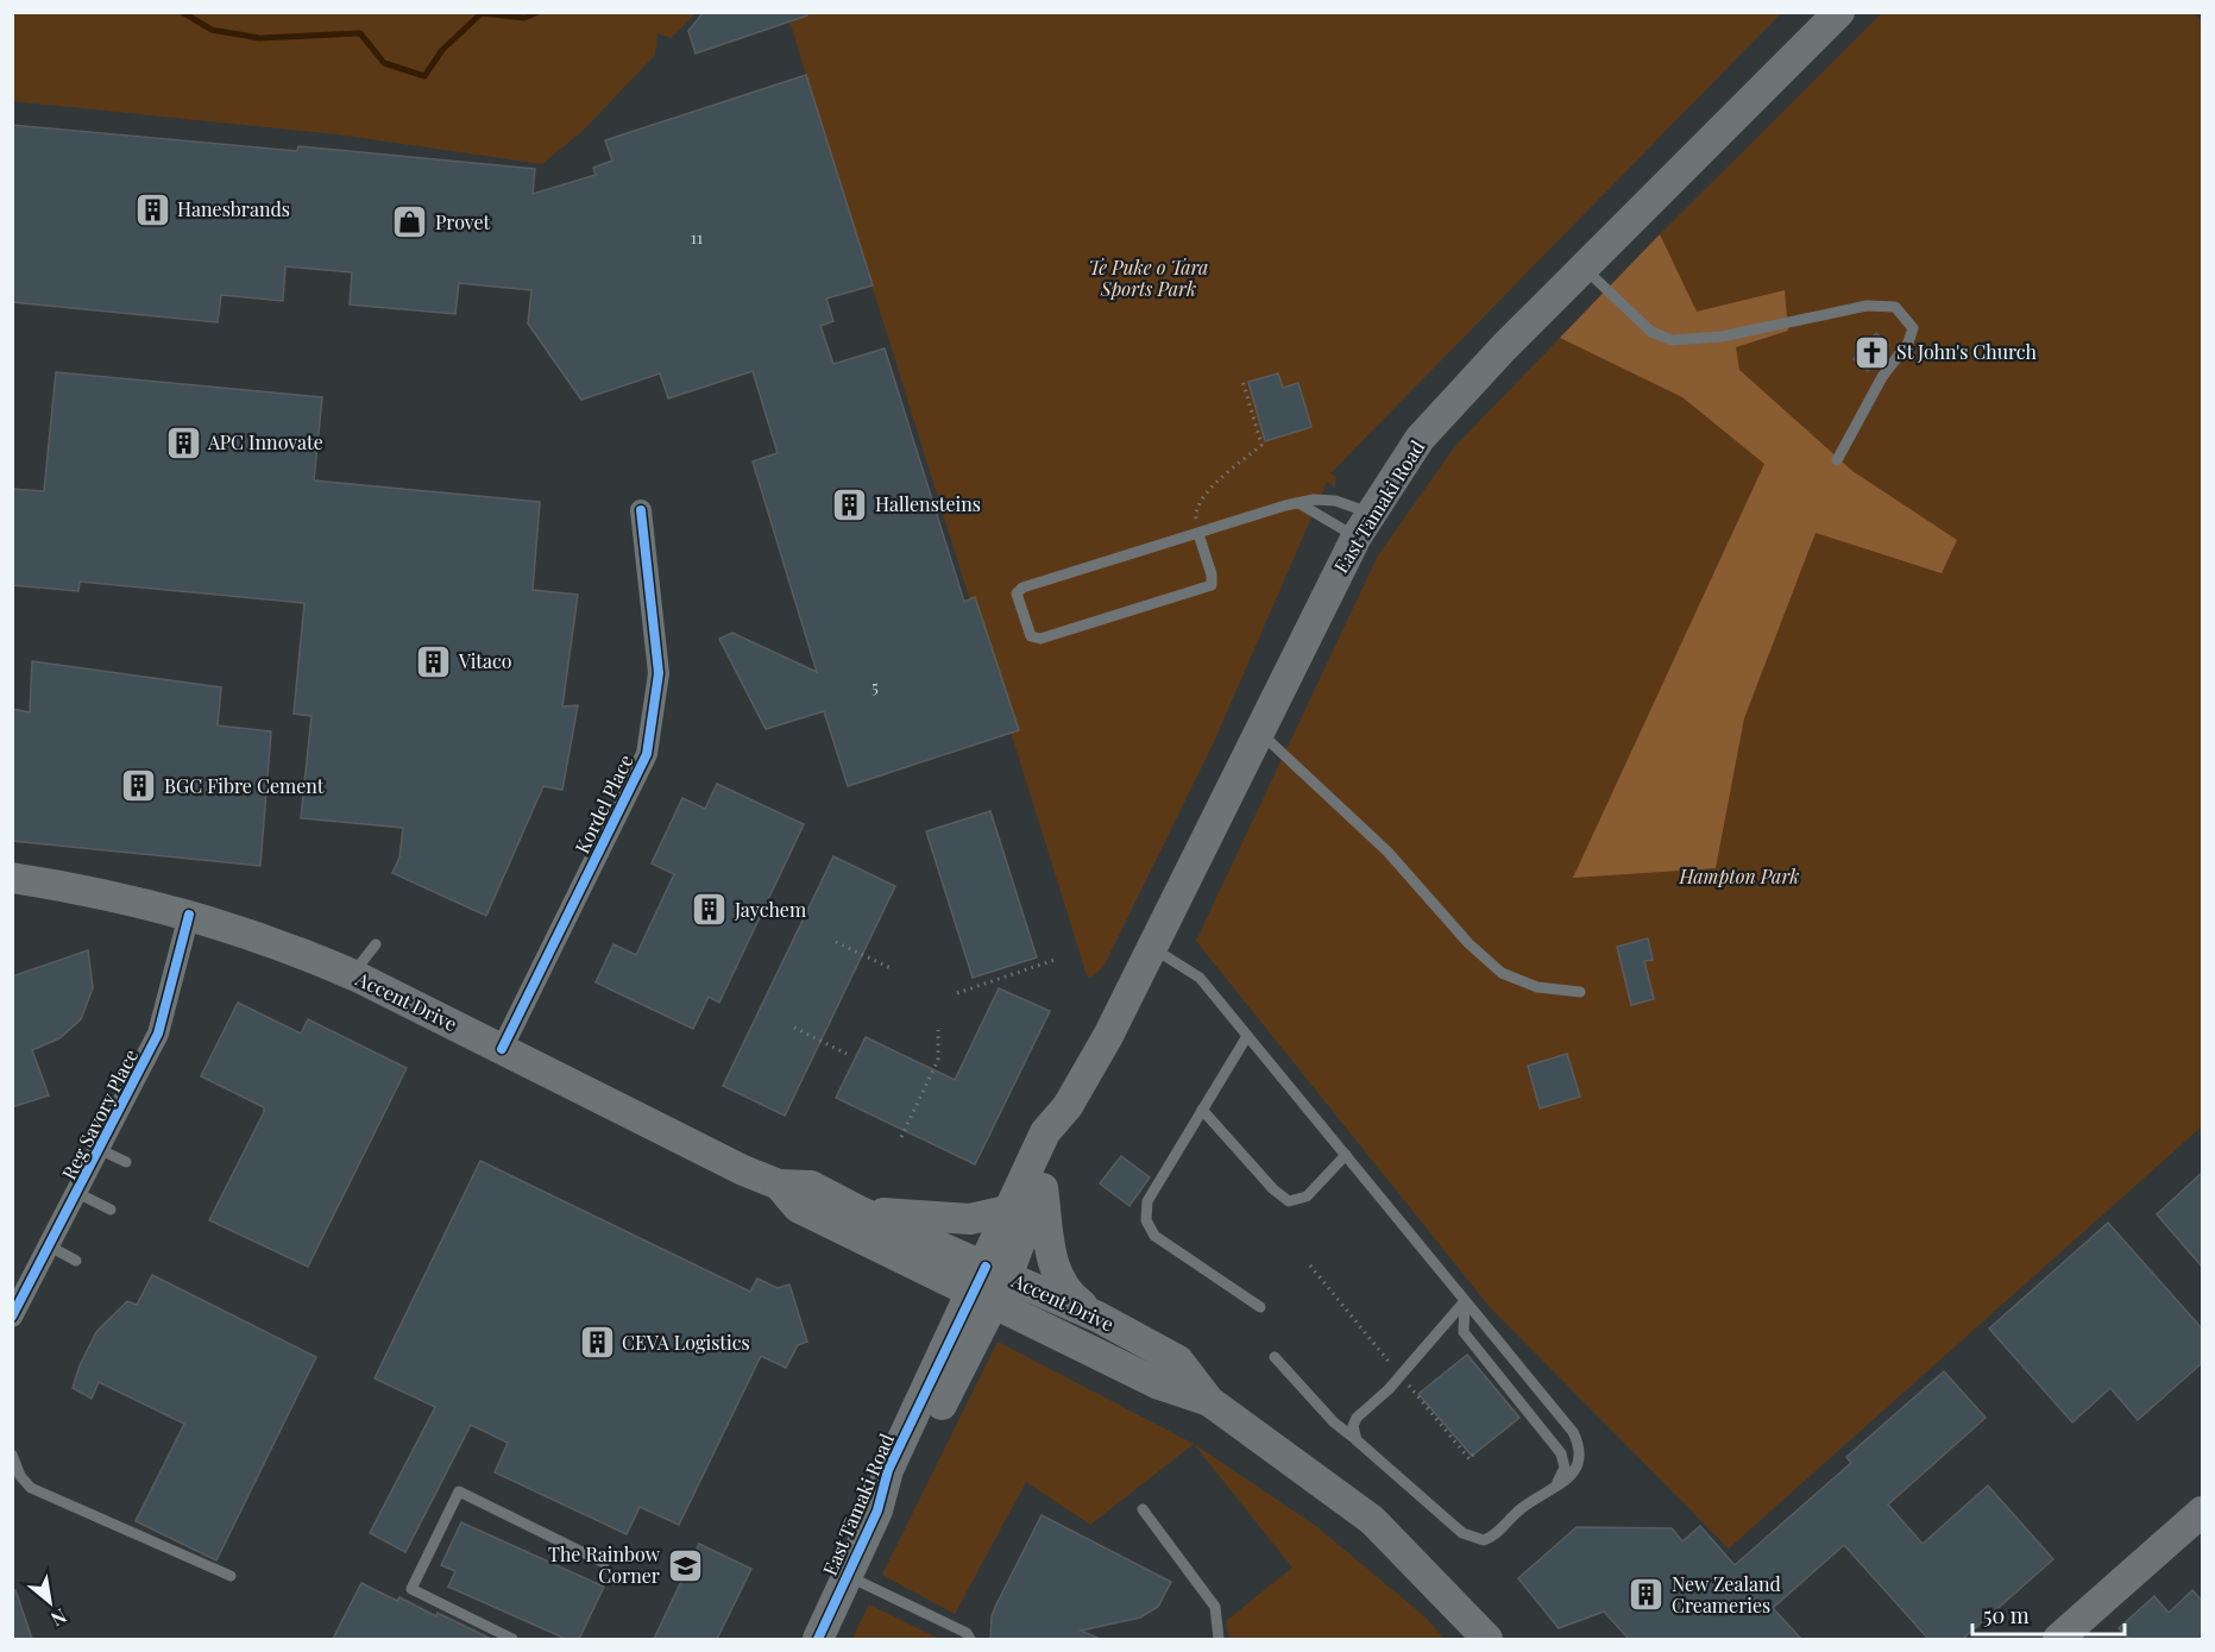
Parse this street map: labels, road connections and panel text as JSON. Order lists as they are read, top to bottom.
{
  "streets": {
    "main road": ["East Tāmaki Road", "Accent Drive"],
    "street": ["Kordel Place", "Reg Savory Place"]
  },
  "crossings": [
    ["East Tāmaki Road", "Accent Drive"],
    ["Kordel Place", "Accent Drive"],
    ["Accent Drive", "Reg Savory Place"]
  ],
  "parks": ["Te Puke o Tara Sports Park", "Hampton Park"],
  "places": {
    "building": [
      "Hanesbrands",
      "APC Innovate",
      "Hallensteins",
      "Vitaco",
      "BGC Fibre Cement",
      "Jaychem",
      "CEVA Logistics",
      "New Zealand Creameries"
    ],
    "shop": ["Provet"],
    "church": ["St John's Church"],
    "school or university": ["The Rainbow Corner"]
  },
  "house_numbers": ["11", "5"],
  "scale_bar": "50 m",
  "north": "bottom right"
}
